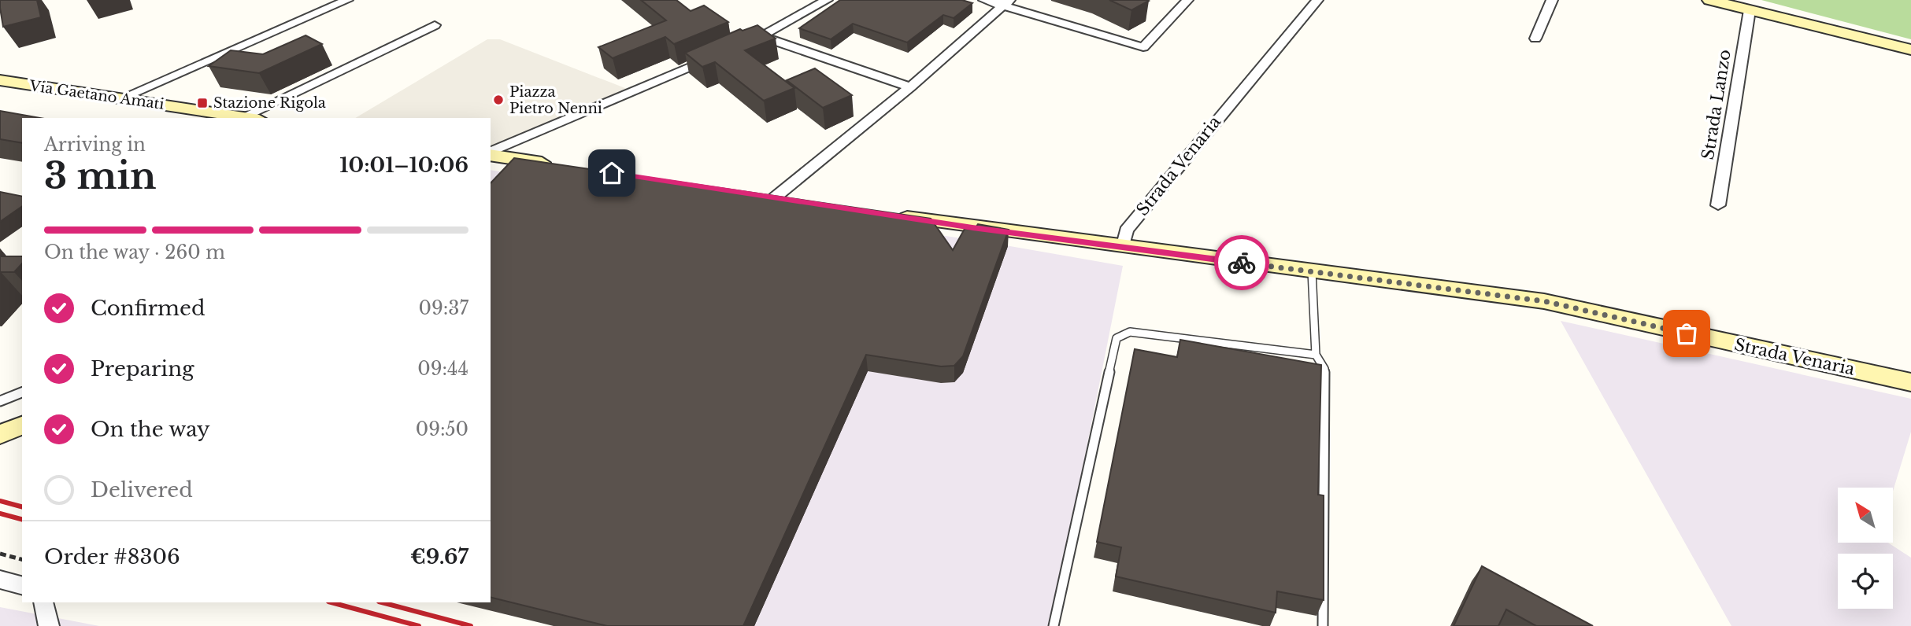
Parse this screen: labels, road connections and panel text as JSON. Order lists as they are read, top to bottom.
{
  "streets": {
    "street": ["Via Gaetano Amati", "Strada Lanzo", "Strada Venaria"]
  },
  "places": {
    "other": ["Piazza Pietro Nenni"],
    "transit": ["Stazione Rigola"]
  },
  "north": "top left",
  "page": {
    "heading": ["3 min", "Arriving in", "10:01–10:06"],
    "panel": ["Order #8306", "€9.67"],
    "bar": "On the way · 260 m",
    "list": [
      ["Confirmed", "09:37"],
      ["Preparing", "09:44"],
      ["On the way", "09:50"],
      "Delivered"
    ]
  }
}
